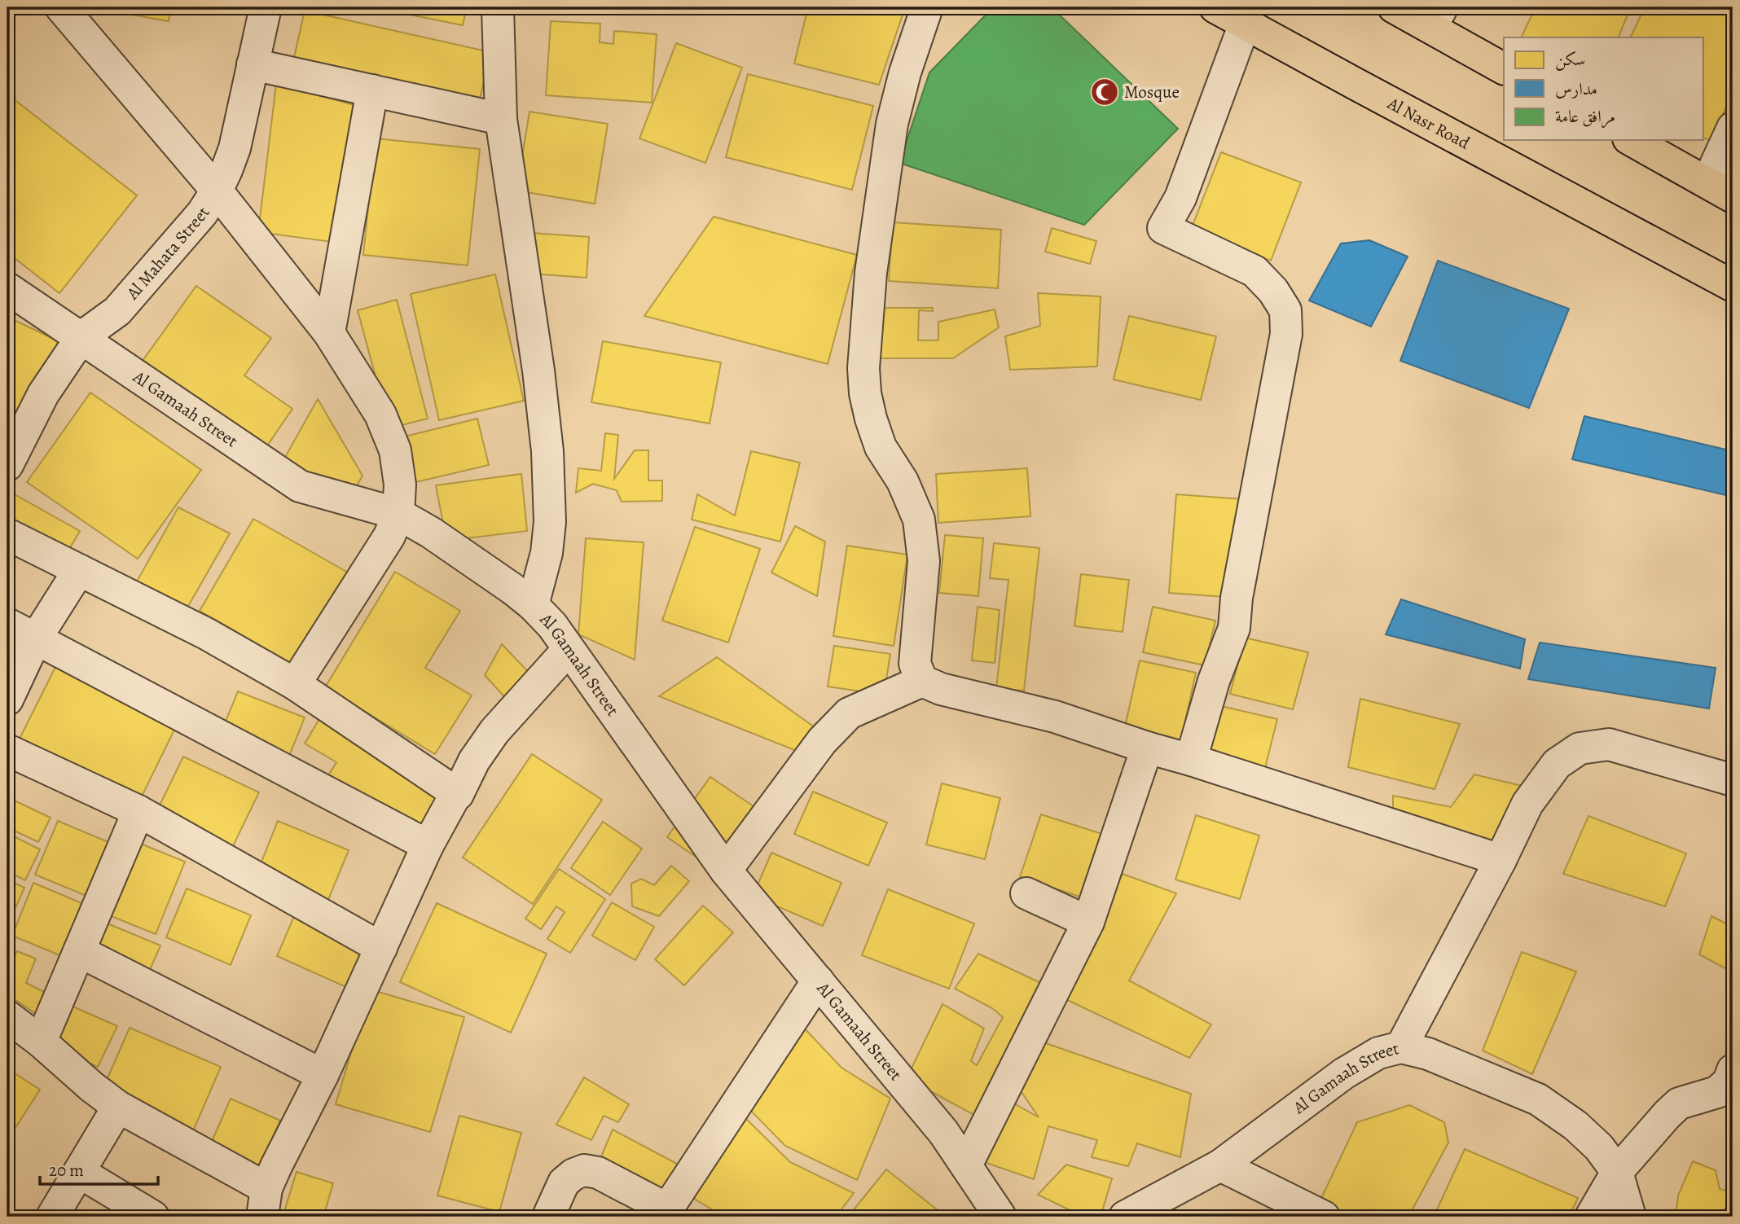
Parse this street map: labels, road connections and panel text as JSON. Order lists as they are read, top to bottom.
{
  "streets": {
    "main road": ["Al Nasr Road"],
    "street": ["Al Mahata Street", "Al Gamaah Street"]
  },
  "crossings": [
    ["Al Mahata Street", "Al Gamaah Street"]
  ],
  "places": {
    "mosque": ["Mosque"]
  },
  "legend": ["سكن", "مدارس", "مرافق عامة"],
  "scale_bar": "20 m"
}
